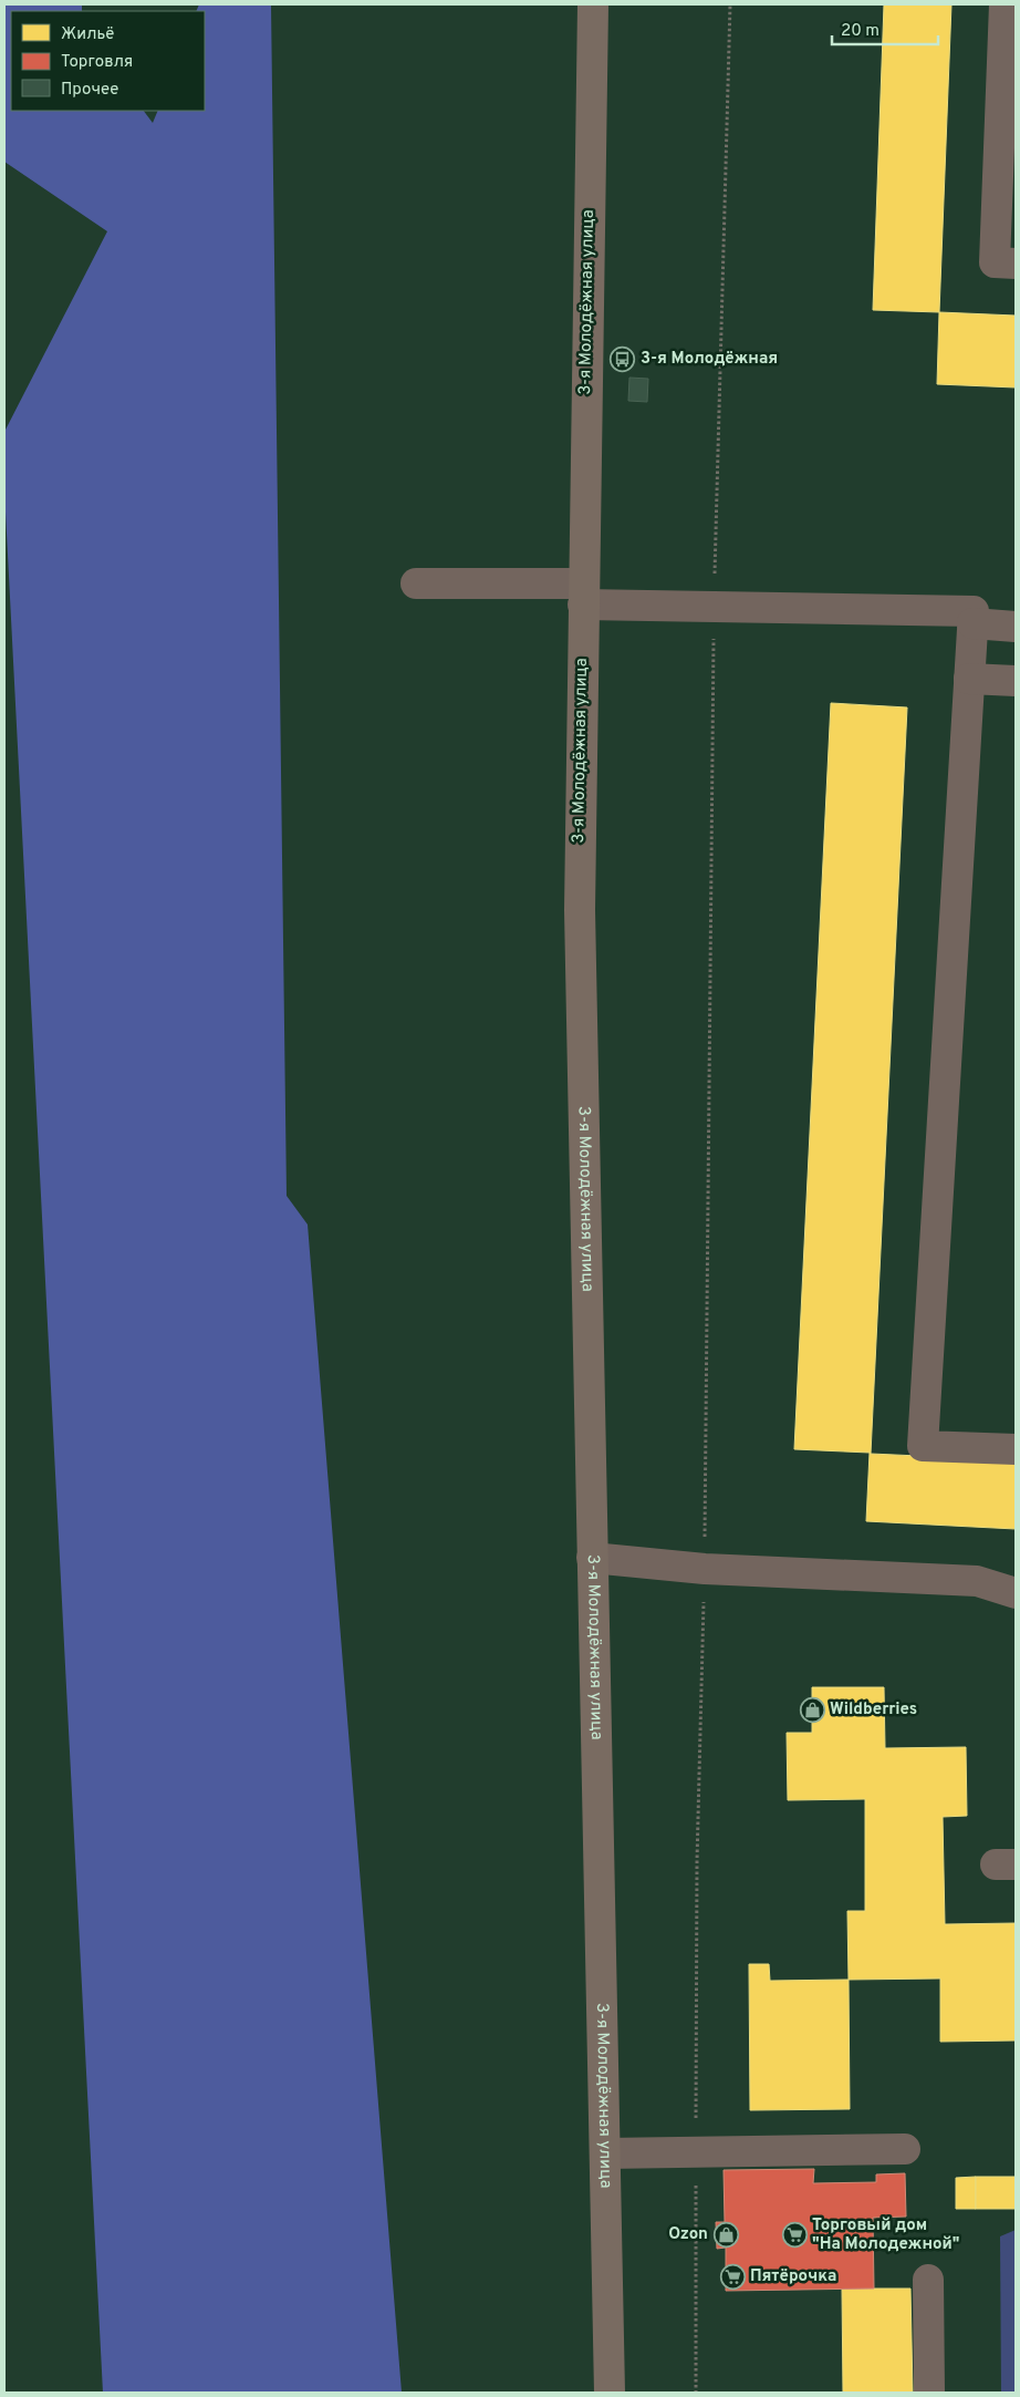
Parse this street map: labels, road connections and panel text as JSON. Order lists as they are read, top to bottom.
{
  "streets": {
    "main road": ["3-я Молодёжная улица"]
  },
  "places": {
    "bus stop": ["3-я Молодёжная"],
    "shop": ["Wildberries", "Ozon"],
    "supermarket": ["Торговый дом \"На Молодежной\"", "Пятёрочка"]
  },
  "legend": ["Жильё", "Торговля", "Прочее"],
  "scale_bar": "20 m"
}
